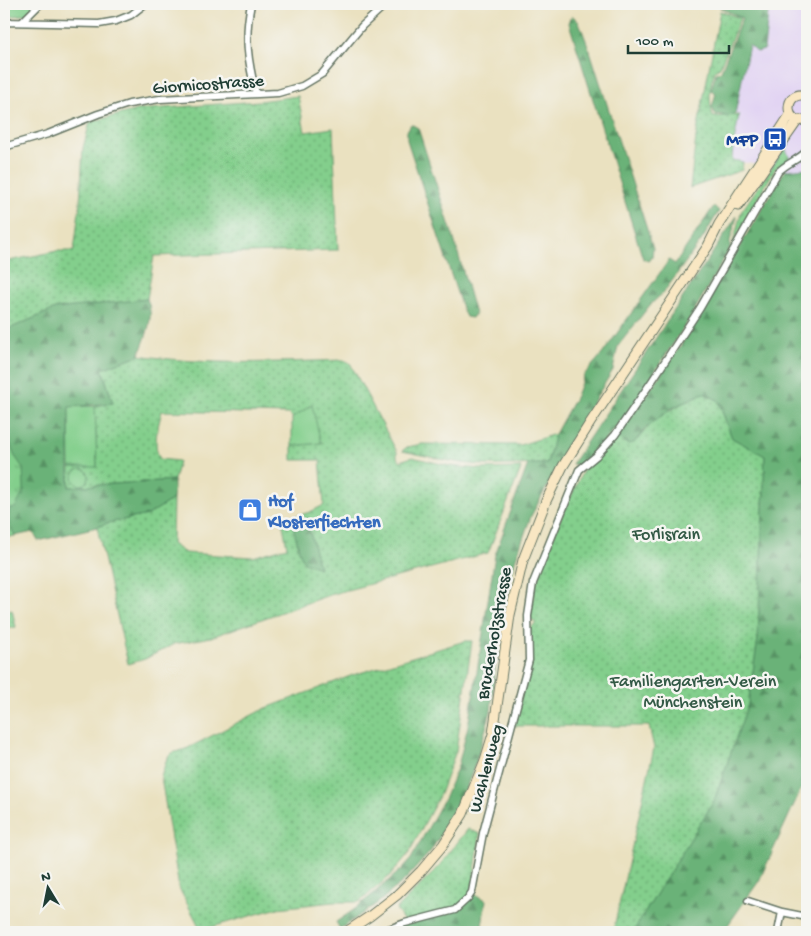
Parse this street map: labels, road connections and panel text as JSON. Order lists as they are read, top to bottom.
{
  "streets": {
    "main road": ["Bruderholzstrasse"],
    "street": ["Giornicostrasse", "Wahlenweg"]
  },
  "parks": ["Forlisrain", "Familiengarten-Verein Münchenstein"],
  "places": {
    "bus stop": ["MFP"],
    "shop": ["Hof Klosterfiechten"]
  },
  "scale_bar": "100 m",
  "north": "top"
}
